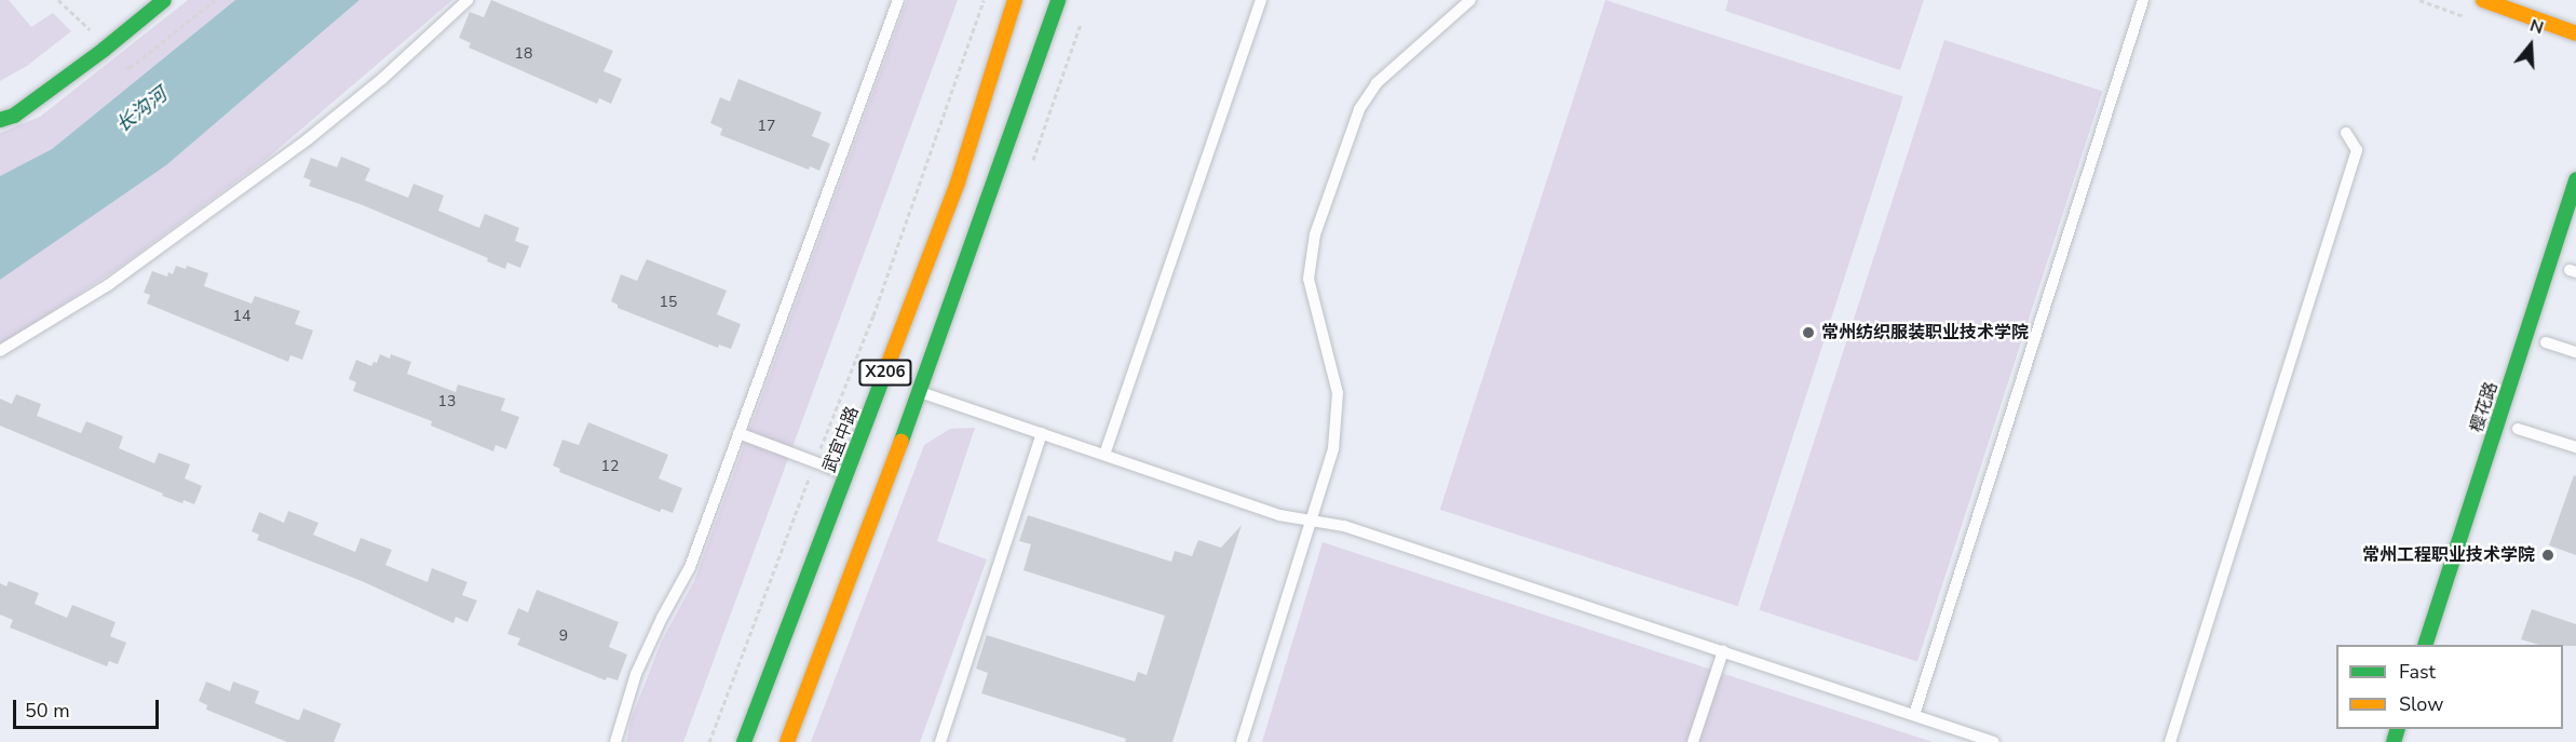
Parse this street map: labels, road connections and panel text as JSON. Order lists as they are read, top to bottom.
{
  "streets": {
    "main road": ["X206", "樱花路", "武宜中路"]
  },
  "water": ["长沟河"],
  "places": ["常州纺织服装职业技术学院", "常州工程职业技术学院"],
  "house_numbers": [
    "18",
    "17",
    "15",
    "14",
    "13",
    "12",
    "9"
  ],
  "legend": ["Fast", "Slow"],
  "scale_bar": "50 m",
  "north": "top"
}
